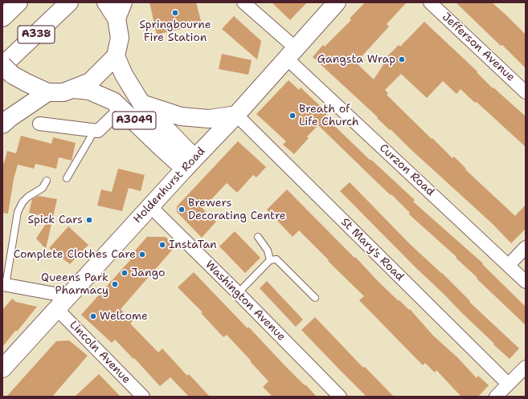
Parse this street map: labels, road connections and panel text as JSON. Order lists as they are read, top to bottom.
{
  "streets": {
    "main road": ["A338", "A3049", "Holdenhurst Road"],
    "street": [
      "Jefferson Avenue",
      "Curzon Road",
      "St Mary's Road",
      "Washington Avenue",
      "Lincoln Avenue"
    ]
  },
  "crossings": [
    ["A338", "A3049"],
    ["A3049", "Holdenhurst Road"],
    ["A3049", "St Mary's Road"],
    ["Curzon Road", "Holdenhurst Road"],
    ["Holdenhurst Road", "St Mary's Road"],
    ["Holdenhurst Road", "Washington Avenue"],
    ["Holdenhurst Road", "Lincoln Avenue"]
  ],
  "places": [
    "Springbourne Fire Station",
    "Gangsta Wrap",
    "Breath of Life Church",
    "Brewers Decorating Centre",
    "Spick Cars",
    "InstaTan",
    "Complete Clothes Care",
    "Jango",
    "Queens Park Pharmacy",
    "Welcome"
  ]
}
